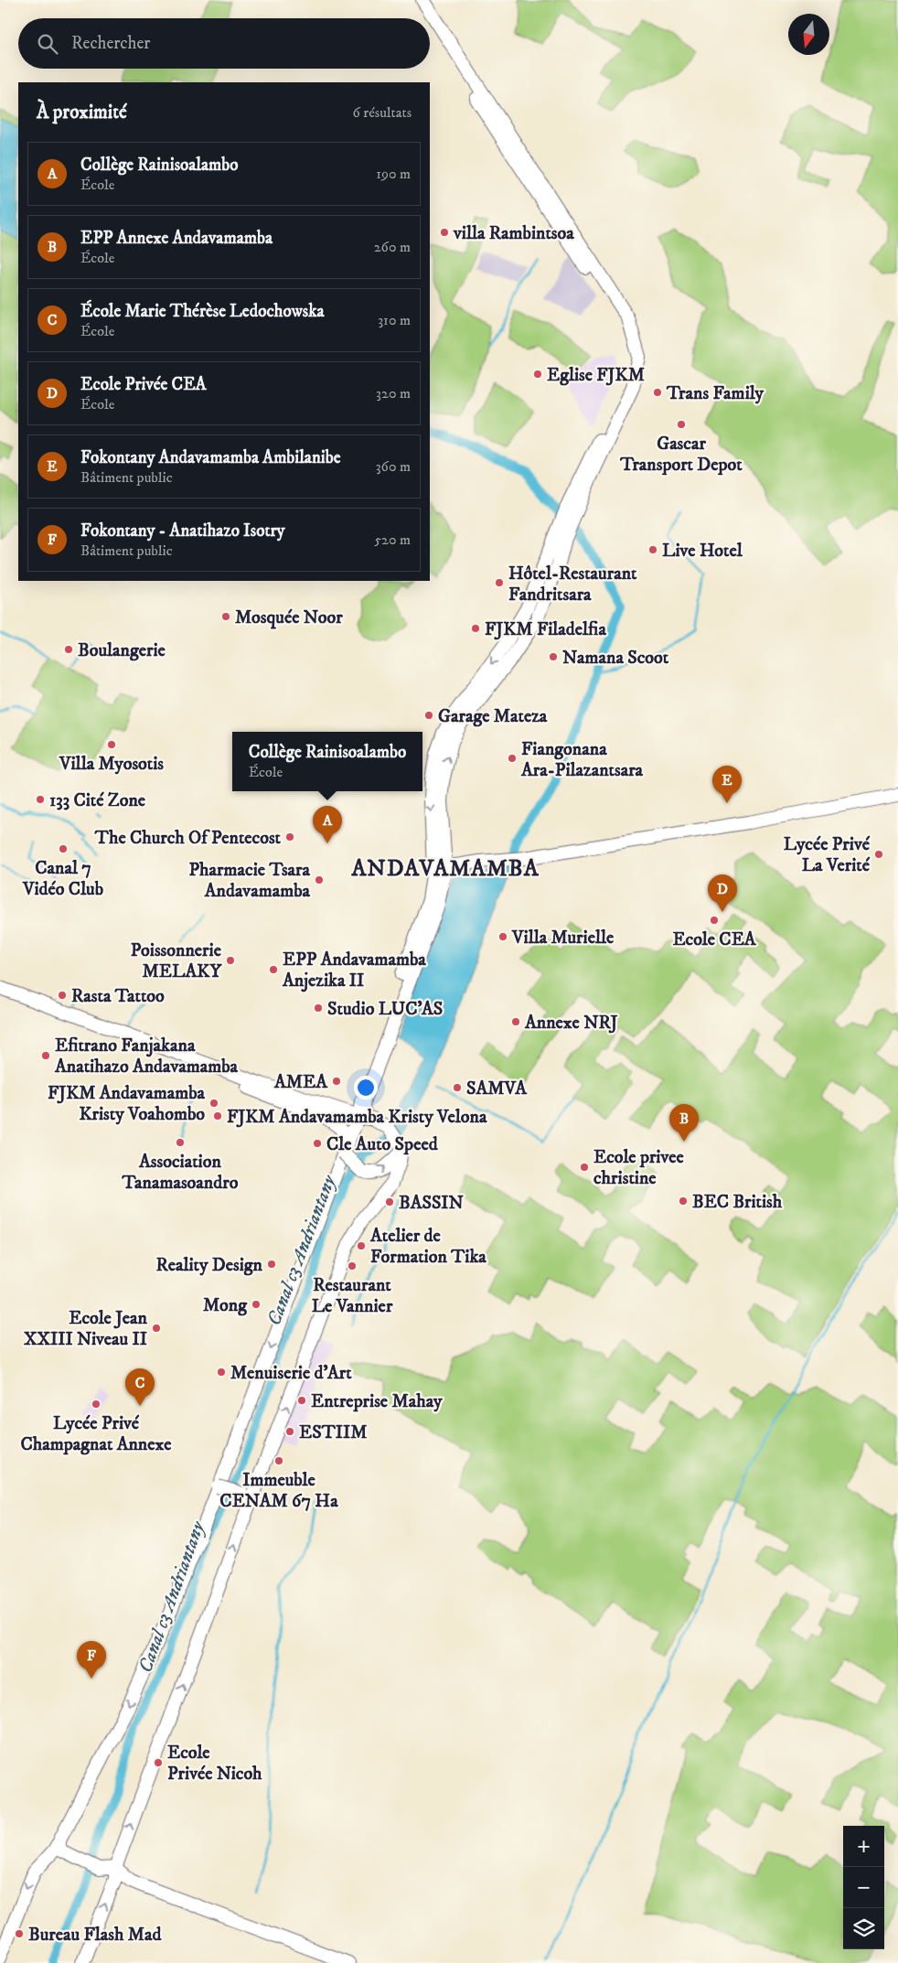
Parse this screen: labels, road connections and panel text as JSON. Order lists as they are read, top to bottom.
{
  "districts": ["ANDAVAMAMBA"],
  "water": ["Canal c3 Andriantany"],
  "places": [
    "villa Rambintsoa",
    "Eglise FJKM",
    "Trans Family",
    "Gascar Transport Depot",
    "Live Hotel",
    "Hôtel-Restaurant Fandritsara",
    "Mosquée Noor",
    "FJKM Filadelfia",
    "Boulangerie",
    "Namana Scoot",
    "Garage Mateza",
    "Villa Myosotis",
    "Fiangonana Ara-Pilazantsara",
    "133 Cité Zone",
    "The Church Of Pentecost",
    "Canal 7 Vidéo Club",
    "Lycée Privé La Verité",
    "Pharmacie Tsara Andavamamba",
    "Ecole CEA",
    "Villa Murielle",
    "Poissonnerie MELAKY",
    "EPP Andavamamba Anjezika II",
    "Rasta Tattoo",
    "Studio LUC'AS",
    "Annexe NRJ",
    "Efitrano Fanjakana Anatihazo Andavamamba",
    "AMEA",
    "SAMVA",
    "FJKM Andavamamba Kristy Voahombo",
    "FJKM Andavamamba Kristy Velona",
    "Association Tanamasoandro",
    "Cle Auto Speed",
    "Ecole privee christine",
    "BEC British",
    "BASSIN",
    "Atelier de Formation Tika",
    "Reality Design",
    "Restaurant Le Vannier",
    "Mong",
    "Ecole Jean XXIII Niveau II",
    "Menuiserie d'Art",
    "Entreprise Mahay",
    "Lycée Privé Champagnat Annexe",
    "ESTIIM",
    "Immeuble CENAM 67 Ha",
    "Ecole Privée Nicoh",
    "Bureau Flash Mad"
  ],
  "north": "bottom",
  "page": {
    "search": "Rechercher",
    "heading": ["À proximité", "6 résultats"],
    "list": [
      {
        "mark": "A",
        "name": "Collège Rainisoalambo",
        "note": "École",
        "value": "190 m"
      },
      {
        "mark": "B",
        "name": "EPP Annexe Andavamamba",
        "note": "École",
        "value": "260 m"
      },
      {
        "mark": "C",
        "name": "École Marie Thérèse Ledochowska",
        "note": "École",
        "value": "310 m"
      },
      {
        "mark": "D",
        "name": "Ecole Privée CEA",
        "note": "École",
        "value": "320 m"
      },
      {
        "mark": "E",
        "name": "Fokontany Andavamamba Ambilanibe",
        "note": "Bâtiment public",
        "value": "360 m"
      },
      {
        "mark": "F",
        "name": "Fokontany - Anatihazo Isotry",
        "note": "Bâtiment public",
        "value": "520 m"
      }
    ],
    "popup": ["Collège Rainisoalambo", "École"],
    "pins": [
      "E",
      "A",
      "D",
      "B",
      "C",
      "F"
    ],
    "map_buttons": ["+", "−"]
  }
}
